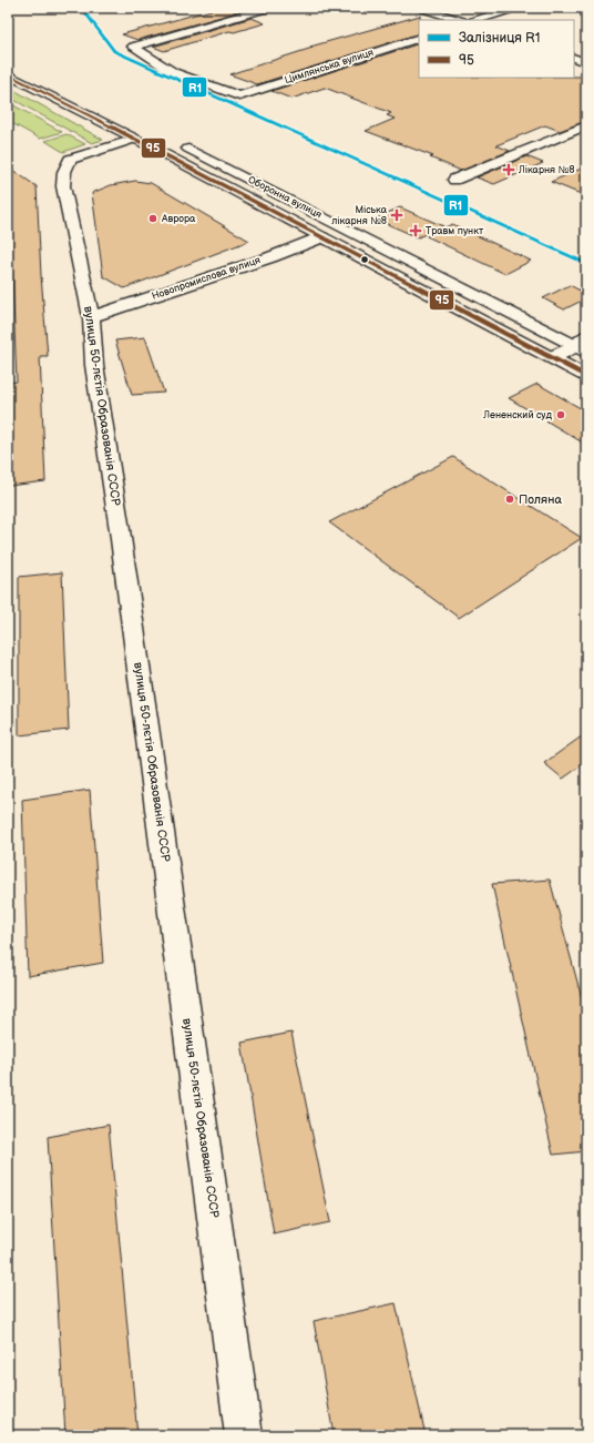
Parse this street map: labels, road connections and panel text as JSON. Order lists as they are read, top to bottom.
{
  "streets": {
    "street": [
      "Цимлянська вулиця",
      "Оборонна вулиця",
      "Новопромислова вулиця",
      "вулиця 50-лєтія Образованія СССР"
    ]
  },
  "crossings": [
    ["Оборонна вулиця", "Новопромислова вулиця"],
    ["Оборонна вулиця", "вулиця 50-лєтія Образованія СССР"],
    ["Новопромислова вулиця", "вулиця 50-лєтія Образованія СССР"]
  ],
  "places": {
    "health": ["Лікарня №8", "Міська лікарня №8", "Травм пункт"],
    "other": ["Аврора", "Лененский суд", "Поляна"]
  },
  "lines": ["rail line R1", "transit line 95"],
  "legend": ["Залізниця R1", "95"]
}
